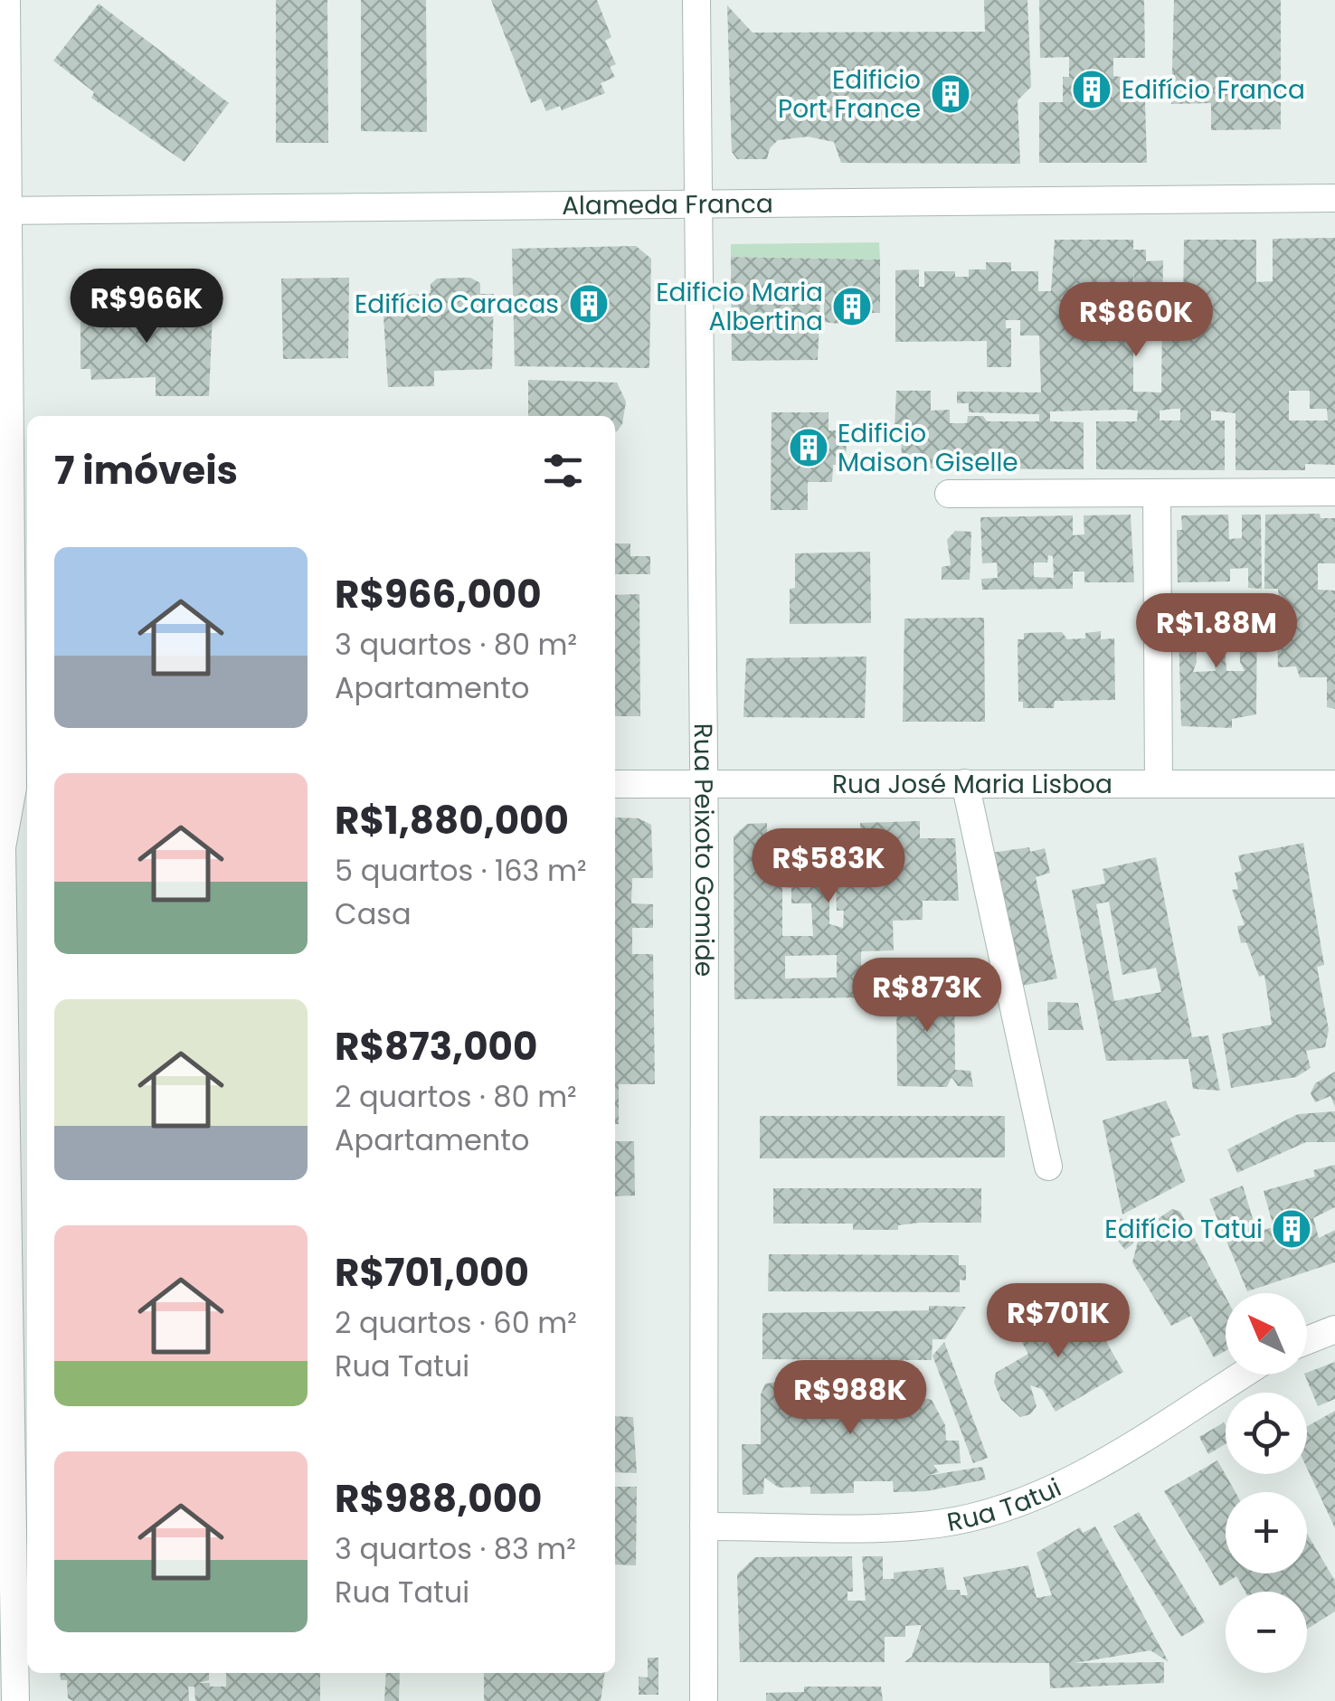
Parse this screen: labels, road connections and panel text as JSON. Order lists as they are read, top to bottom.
{
  "streets": {
    "street": [
      "Alameda Franca",
      "Rua José Maria Lisboa",
      "Rua Peixoto Gomide",
      "Rua Tatui"
    ]
  },
  "crossings": [
    ["Alameda Franca", "Rua Peixoto Gomide"],
    ["Rua José Maria Lisboa", "Rua Peixoto Gomide"],
    ["Rua Peixoto Gomide", "Rua Tatui"]
  ],
  "places": {
    "building": [
      "Edifício Franca",
      "Edificio Port France",
      "Edifício Caracas",
      "Edificio Maria Albertina",
      "Edificio Maison Giselle",
      "Edifício Tatui"
    ]
  },
  "north": "top left",
  "page": {
    "price": [
      "R$966K",
      "R$860K",
      "R$1.88M",
      "R$583K",
      "R$873K",
      "R$701K",
      "R$988K"
    ],
    "heading": "7 imóveis",
    "list": [
      {
        "name": "R$966,000",
        "note": "3 quartos · 80 m² · Apartamento"
      },
      {
        "name": "R$1,880,000",
        "note": "5 quartos · 163 m² · Casa"
      },
      {
        "name": "R$873,000",
        "note": "2 quartos · 80 m² · Apartamento"
      },
      {
        "name": "R$701,000",
        "note": "2 quartos · 60 m² · Rua Tatui"
      },
      {
        "name": "R$988,000",
        "note": "3 quartos · 83 m² · Rua Tatui"
      }
    ],
    "map_buttons": ["+", "−"]
  }
}
